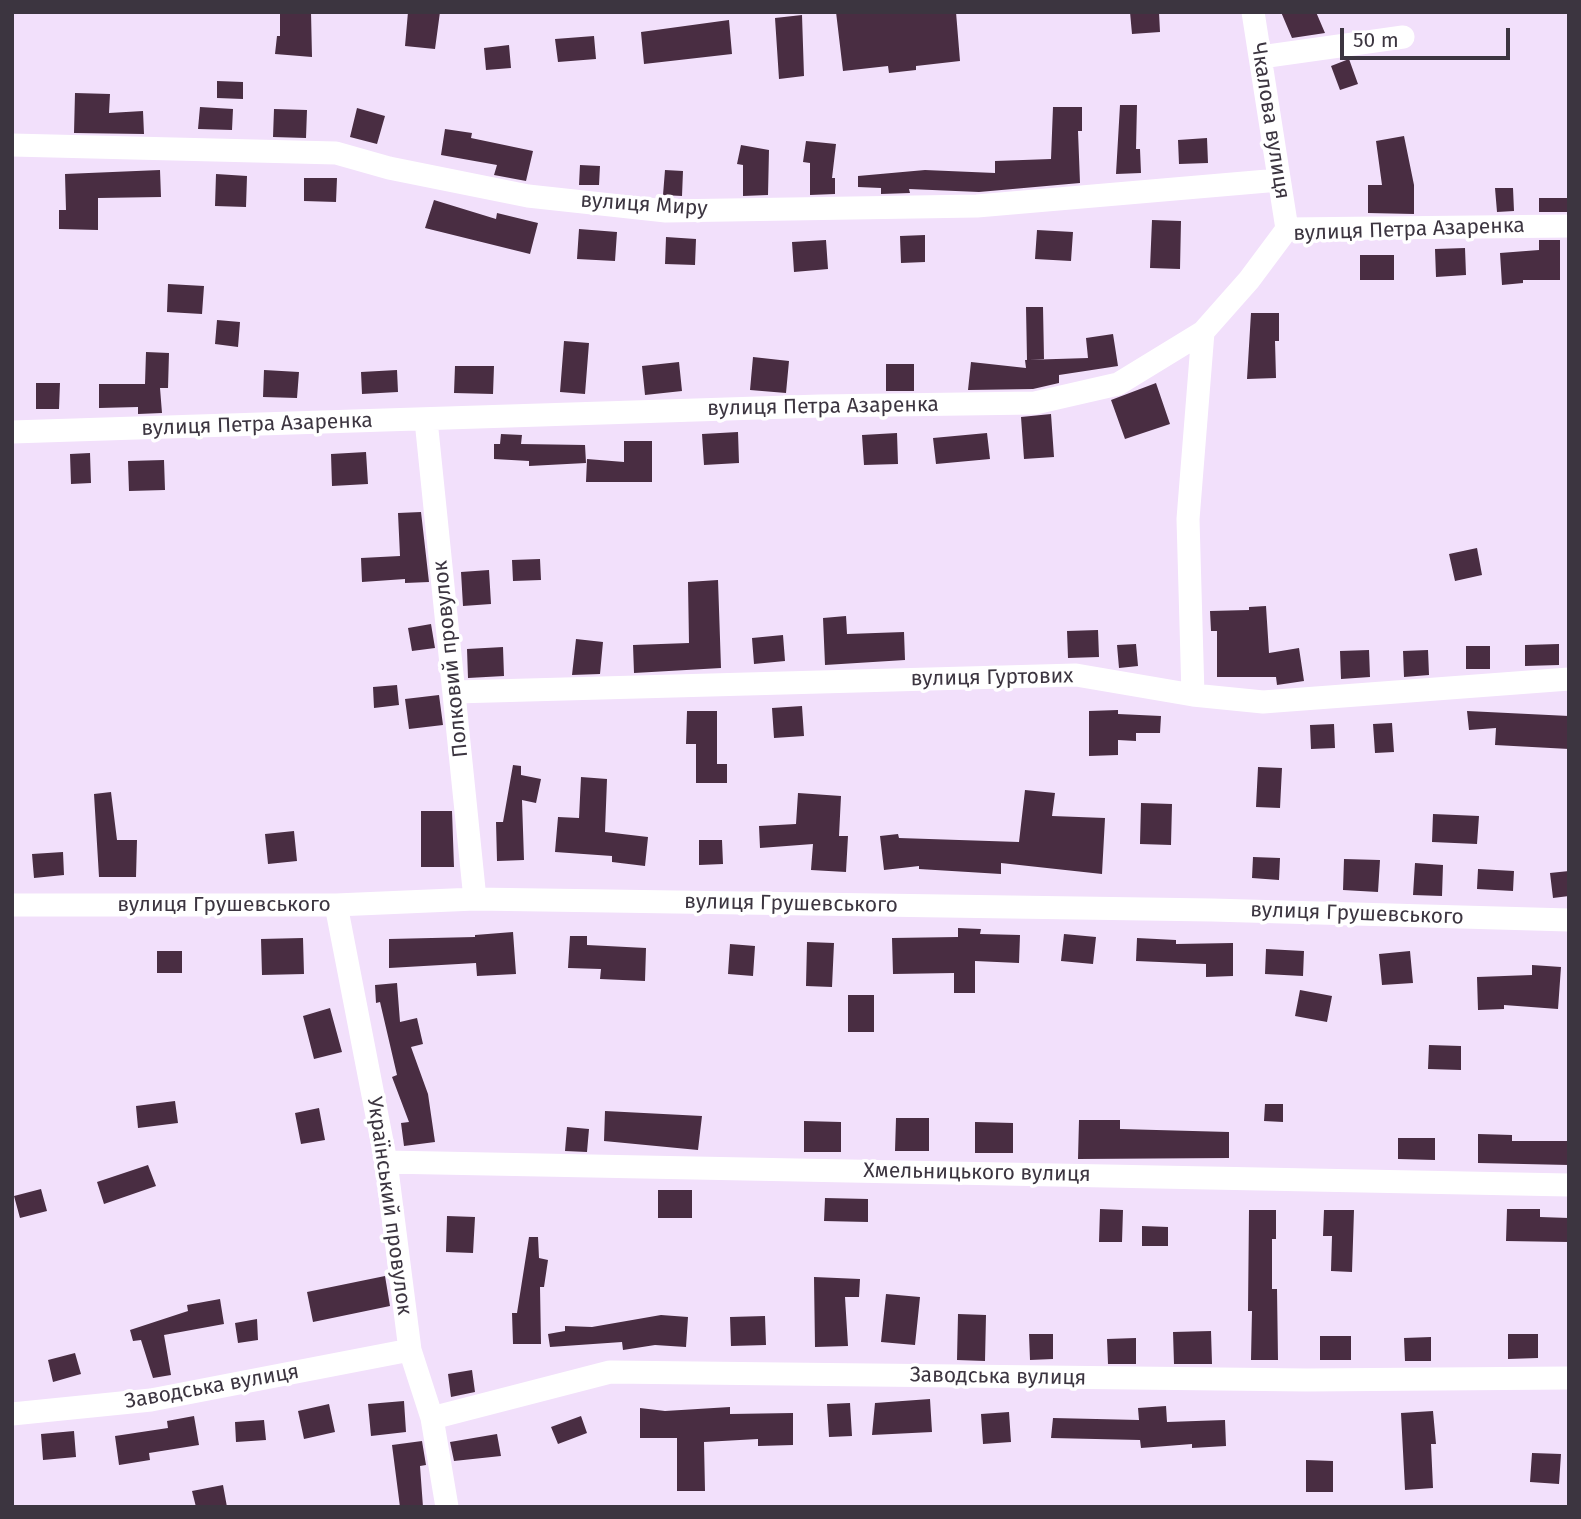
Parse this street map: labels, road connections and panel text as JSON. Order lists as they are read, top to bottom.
{
  "streets": {
    "street": [
      "Чкалова вулиця",
      "вулиця Миру",
      "вулиця Петра Азаренка",
      "Полковий провулок",
      "вулиця Гуртових",
      "вулиця Грушевського",
      "Хмельницького вулиця",
      "Український провулок",
      "Заводська вулиця"
    ]
  },
  "crossings": [
    ["Чкалова вулиця", "вулиця Миру"],
    ["Чкалова вулиця", "вулиця Петра Азаренка"],
    ["вулиця Петра Азаренка", "Полковий провулок"],
    ["Полковий провулок", "вулиця Гуртових"],
    ["Полковий провулок", "вулиця Грушевського"],
    ["вулиця Грушевського", "Український провулок"],
    ["Хмельницького вулиця", "Український провулок"],
    ["Український провулок", "Заводська вулиця"]
  ],
  "scale_bar": "50 m"
}
